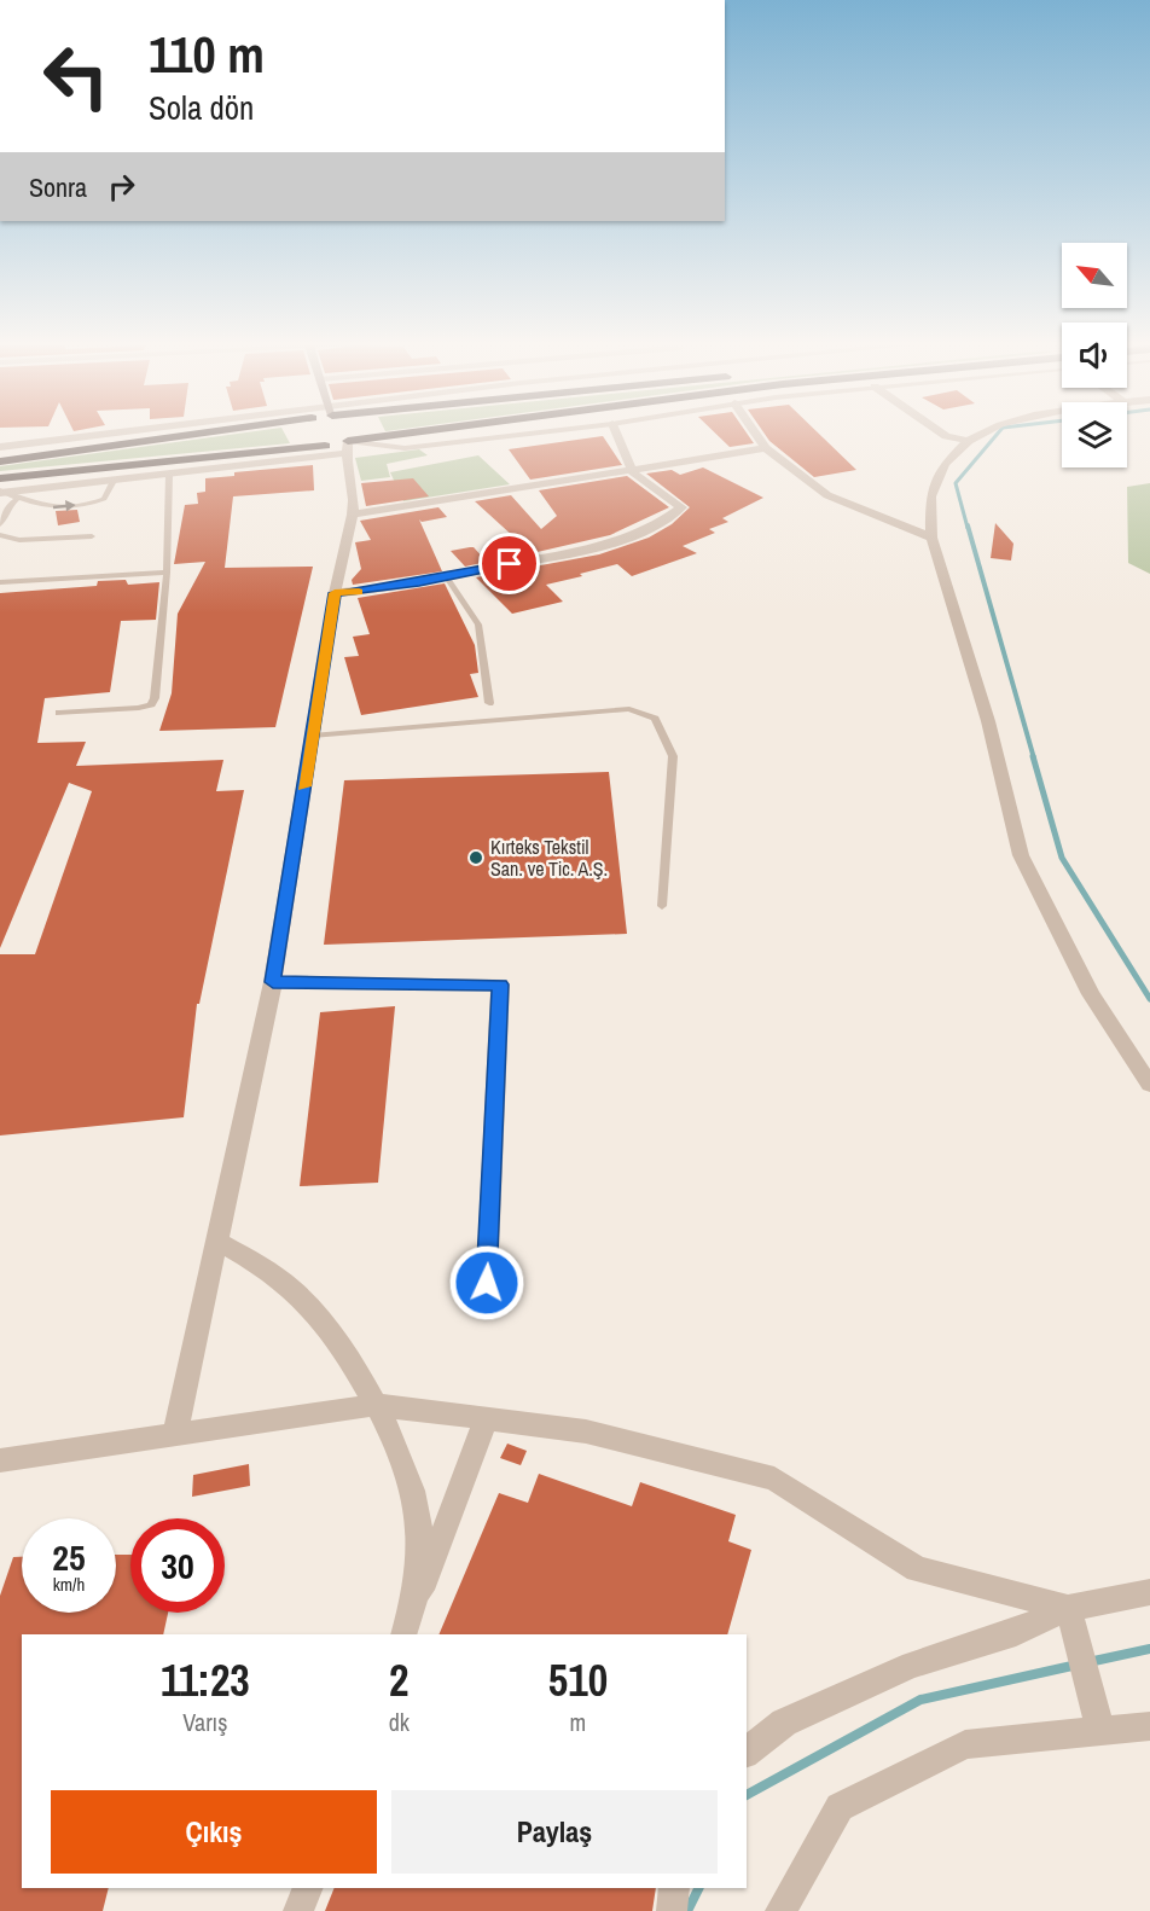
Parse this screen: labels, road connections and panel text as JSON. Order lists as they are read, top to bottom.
{
  "places": ["Kırteks Tekstil San. ve Tic. A.Ş."],
  "north": "top left",
  "page": {
    "turn": ["110 m", "Sola dön"],
    "then": "Sonra",
    "speed": "25 km/h",
    "limit": "30",
    "eta": [
      "11:23",
      "Varış",
      "2",
      "dk",
      "510",
      "m"
    ],
    "buttons": ["Çıkış", "Paylaş"]
  }
}
